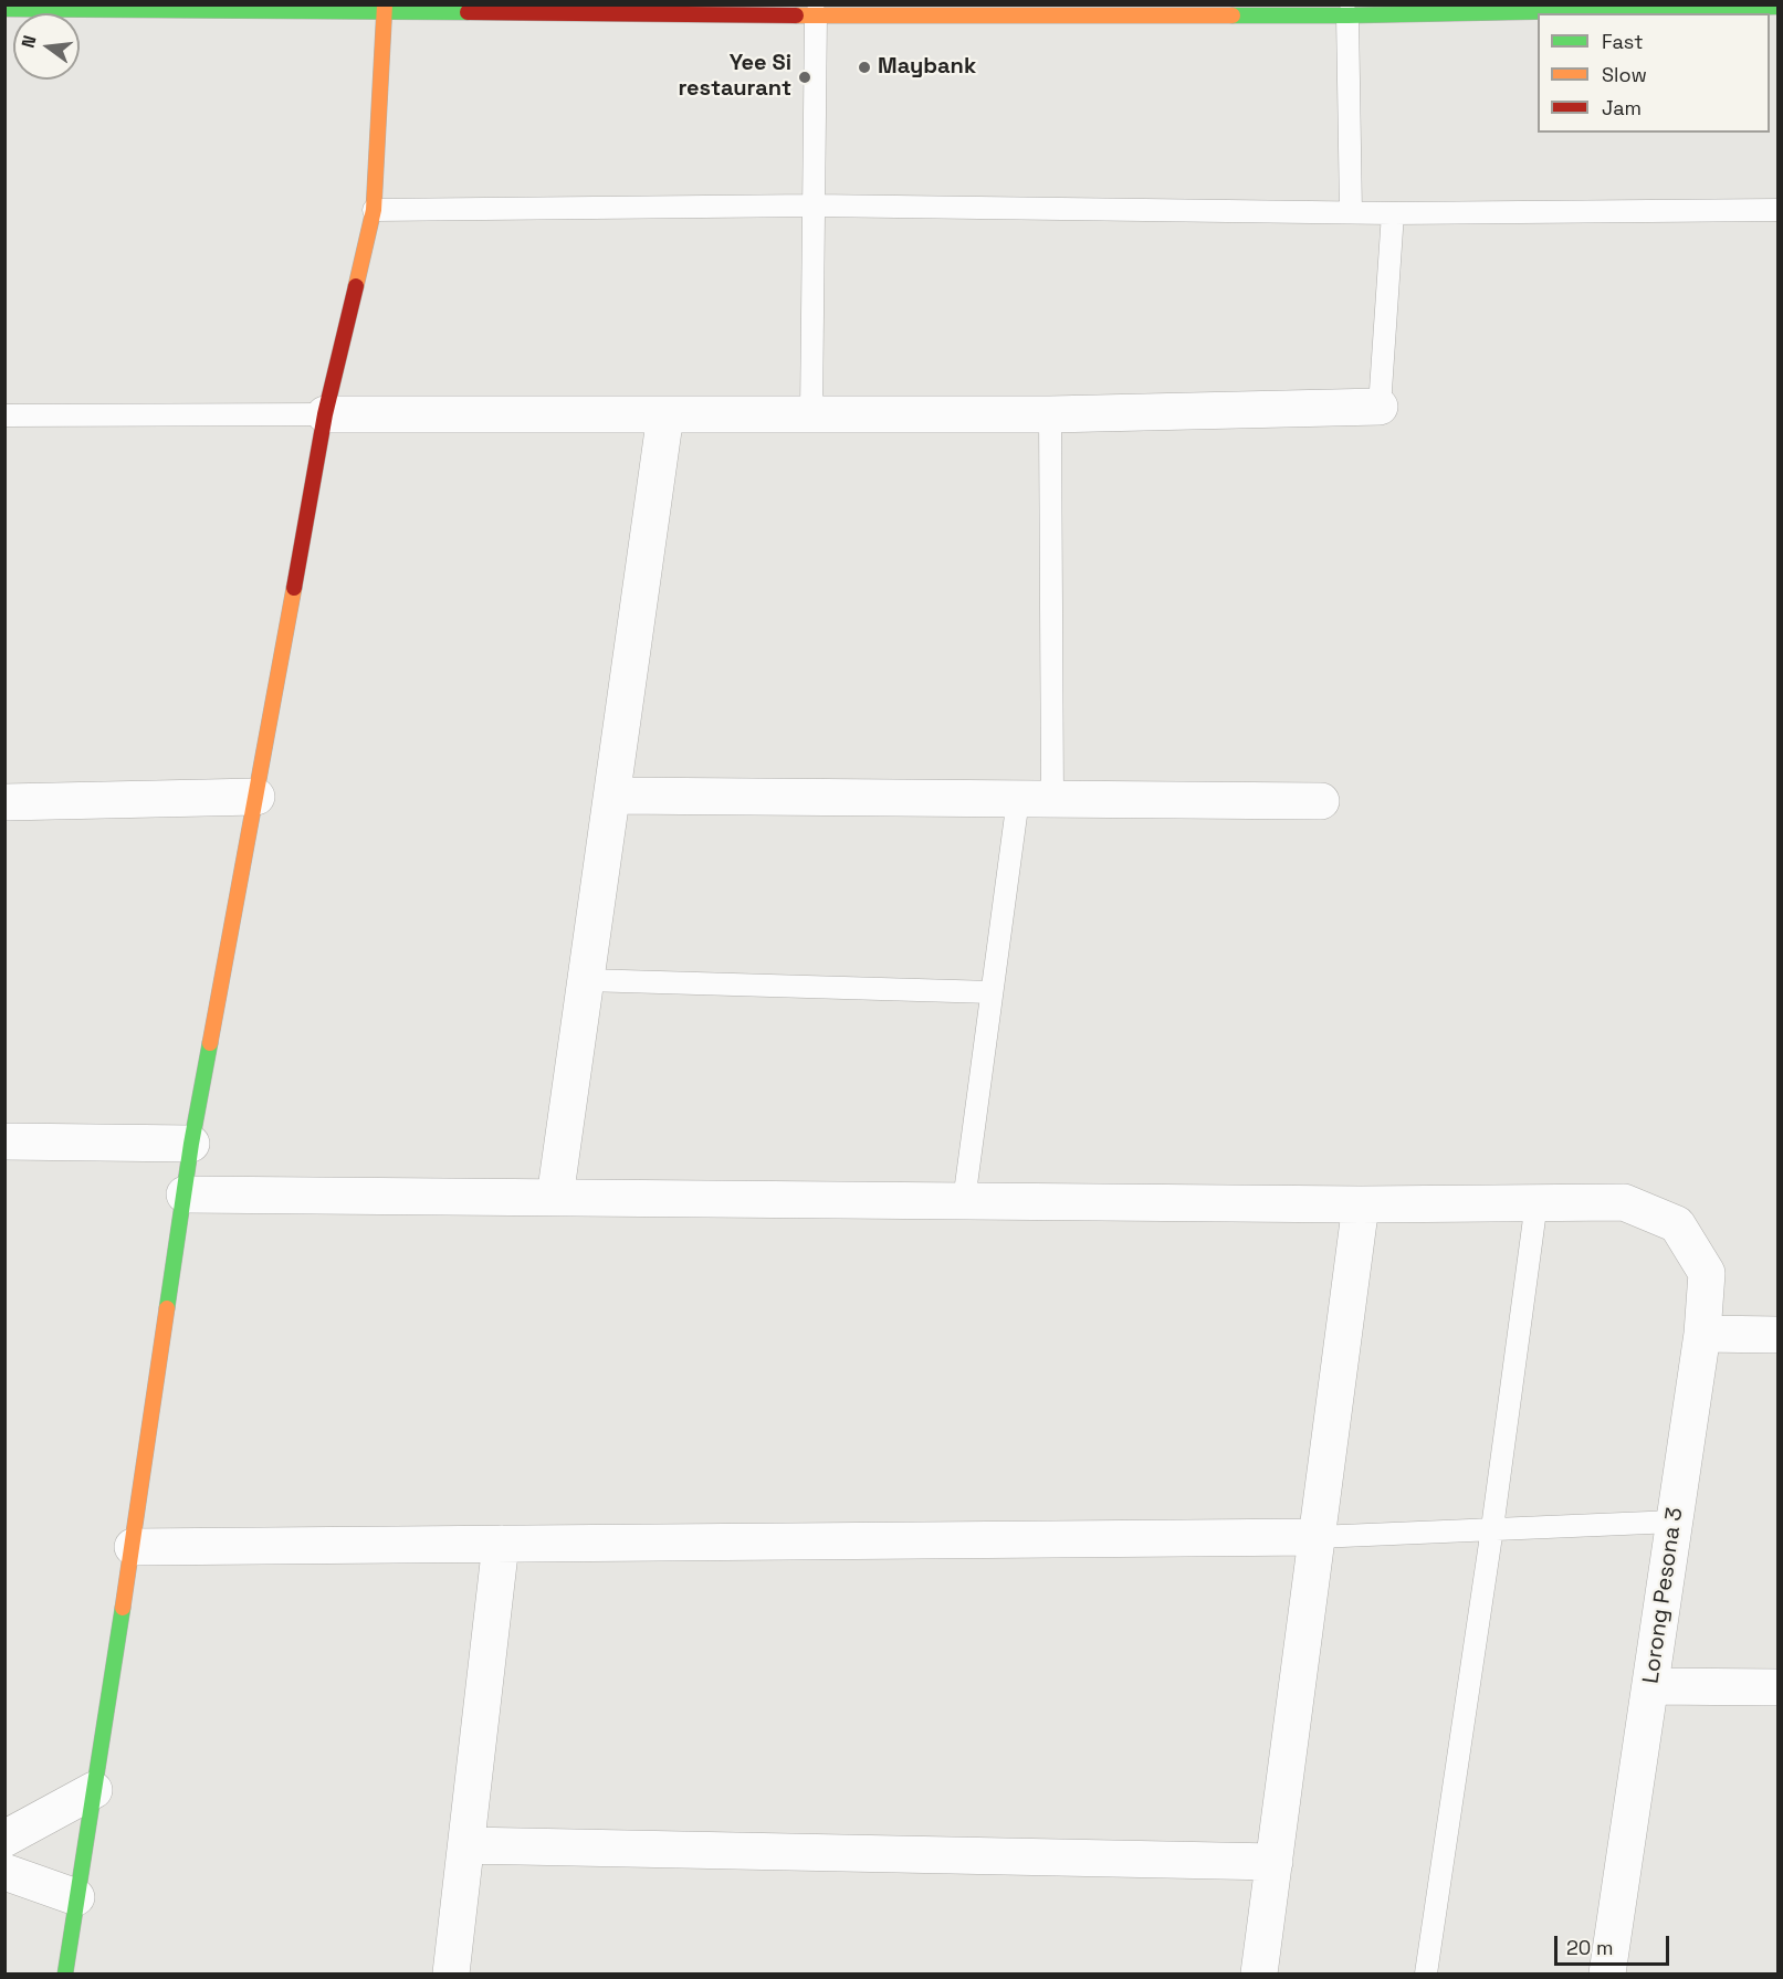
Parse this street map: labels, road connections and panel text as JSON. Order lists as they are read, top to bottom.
{
  "streets": {
    "street": ["Lorong Pesona 3"]
  },
  "places": ["Maybank", "Yee Si restaurant"],
  "legend": ["Fast", "Slow", "Jam"],
  "scale_bar": "20 m",
  "north": "left"
}
